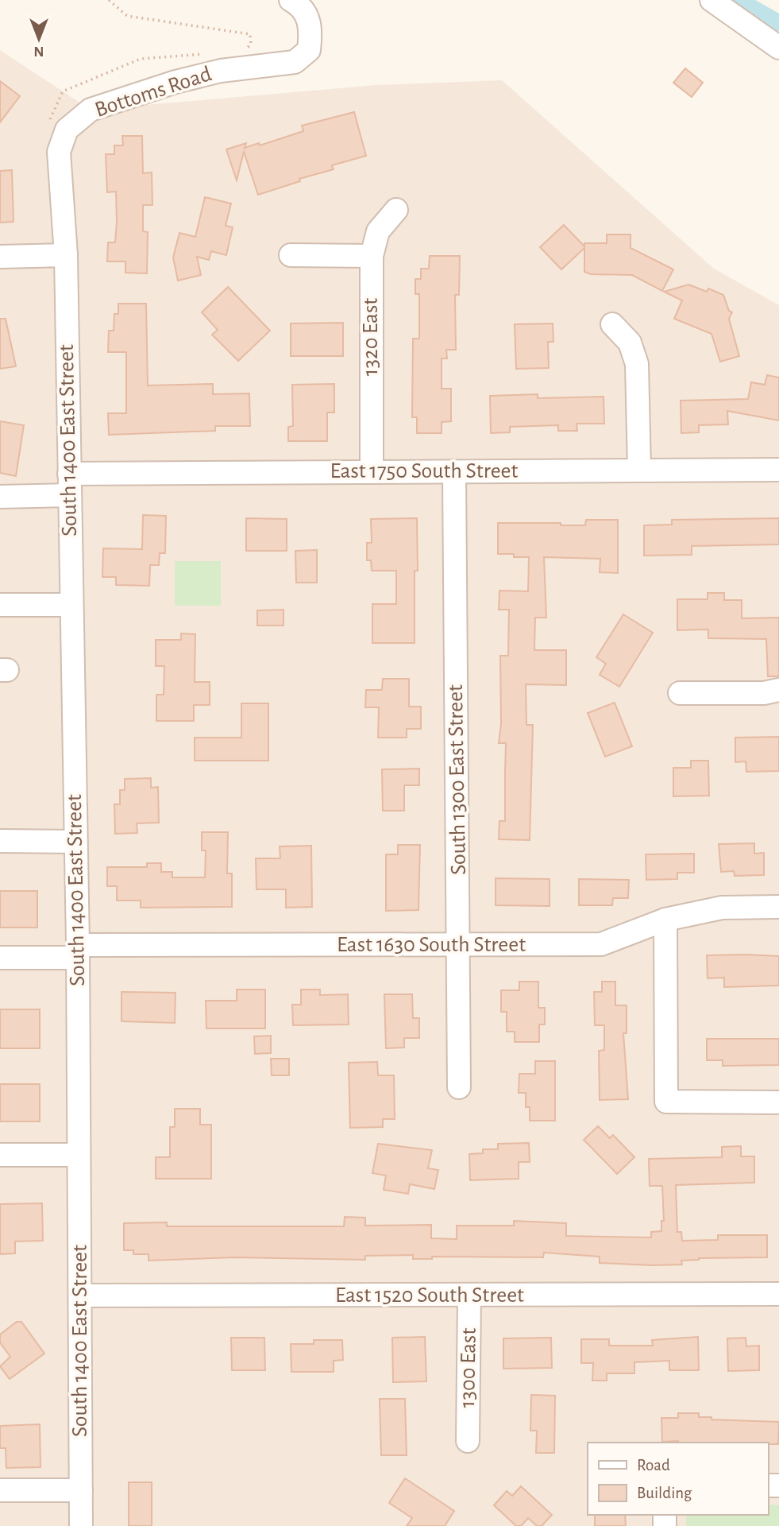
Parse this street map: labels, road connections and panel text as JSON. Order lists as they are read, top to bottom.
{
  "streets": {
    "street": [
      "Bottoms Road",
      "1320 East",
      "South 1400 East Street",
      "East 1750 South Street",
      "South 1300 East Street",
      "East 1630 South Street",
      "East 1520 South Street",
      "1300 East"
    ]
  },
  "crossings": [
    ["Bottoms Road", "South 1400 East Street"],
    ["1320 East", "East 1750 South Street"],
    ["South 1400 East Street", "East 1750 South Street"],
    ["South 1400 East Street", "East 1630 South Street"],
    ["South 1400 East Street", "East 1520 South Street"],
    ["East 1750 South Street", "South 1300 East Street"],
    ["South 1300 East Street", "East 1630 South Street"],
    ["East 1520 South Street", "1300 East"]
  ],
  "legend": ["Road", "Building"],
  "north": "bottom"
}
